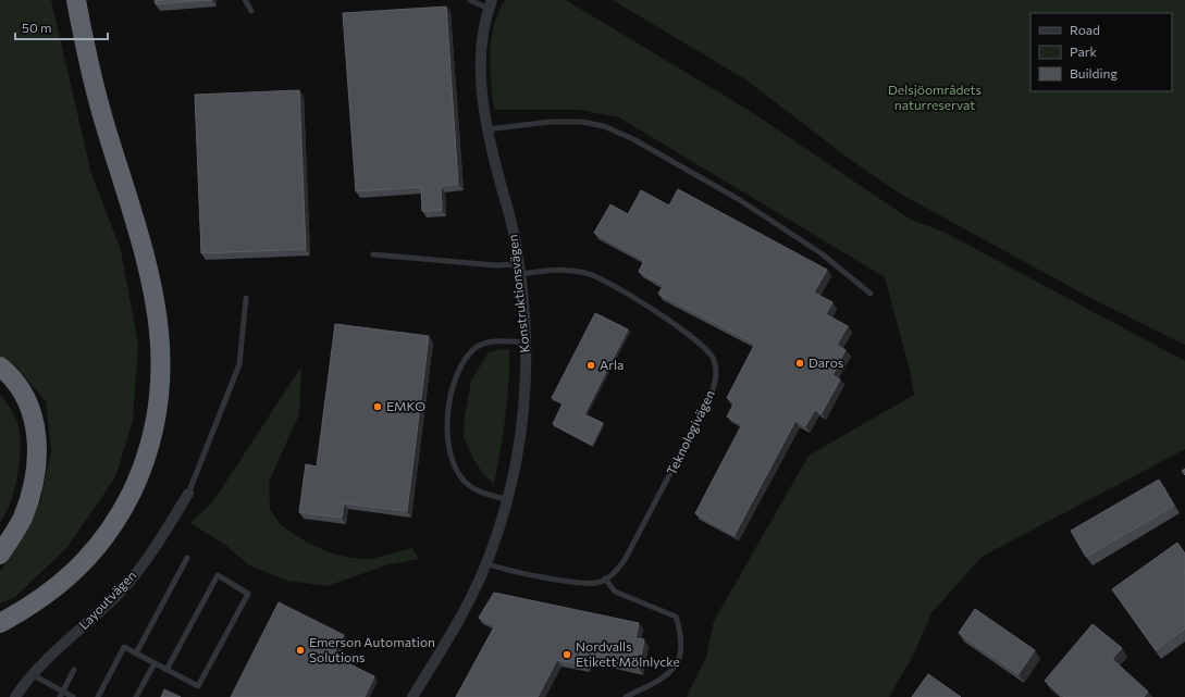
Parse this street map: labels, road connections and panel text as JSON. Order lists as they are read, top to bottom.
{
  "streets": {
    "street": ["Konstruktionsvägen", "Layoutvägen"],
    "lane": ["Teknologivägen"]
  },
  "crossings": [
    ["Konstruktionsvägen", "Teknologivägen"]
  ],
  "parks": ["Delsjöområdets naturreservat"],
  "places": [
    "Daros",
    "Arla",
    "EMKO",
    "Emerson Automation Solutions",
    "Nordvalls Etikett Mölnlycke"
  ],
  "legend": ["Road", "Park", "Building"],
  "scale_bar": "50 m"
}
